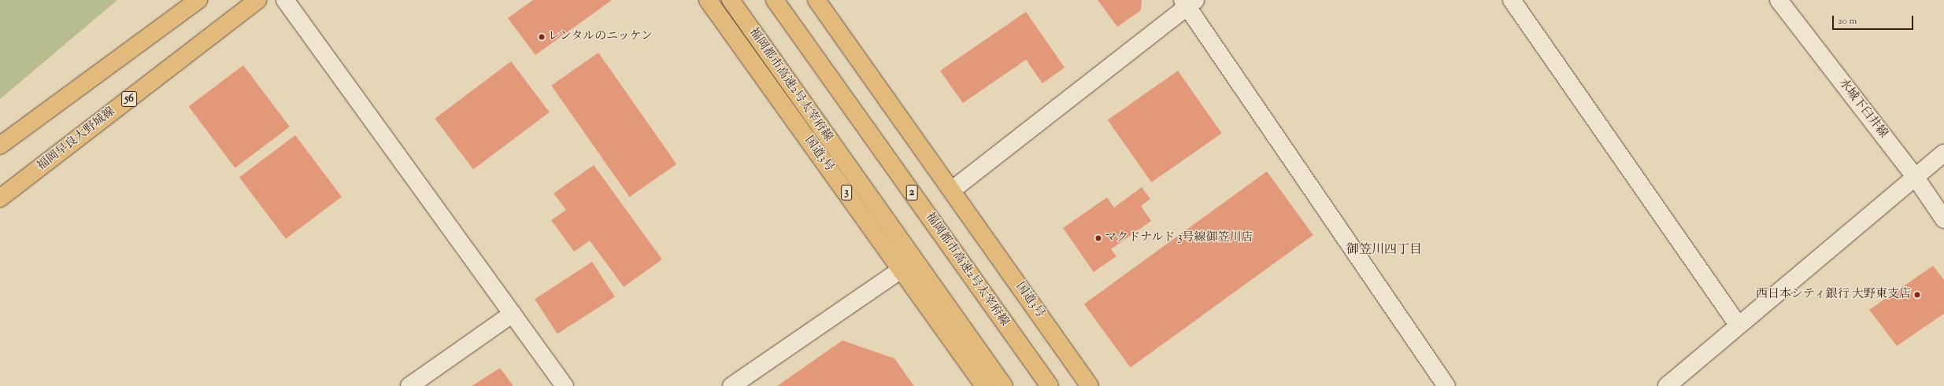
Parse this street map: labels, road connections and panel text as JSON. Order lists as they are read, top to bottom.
{
  "streets": {
    "main road": [
      "福岡都市高速2号太宰府線",
      "56",
      "福岡早良大野城線",
      "国道3号",
      "3",
      "2"
    ],
    "street": ["水城下臼井線"]
  },
  "districts": ["御笠川四丁目"],
  "places": ["レンタルのニッケン", "マクドナルド 3号線御笠川店", "西日本シティ銀行 大野東支店"],
  "scale_bar": "20 m"
}
